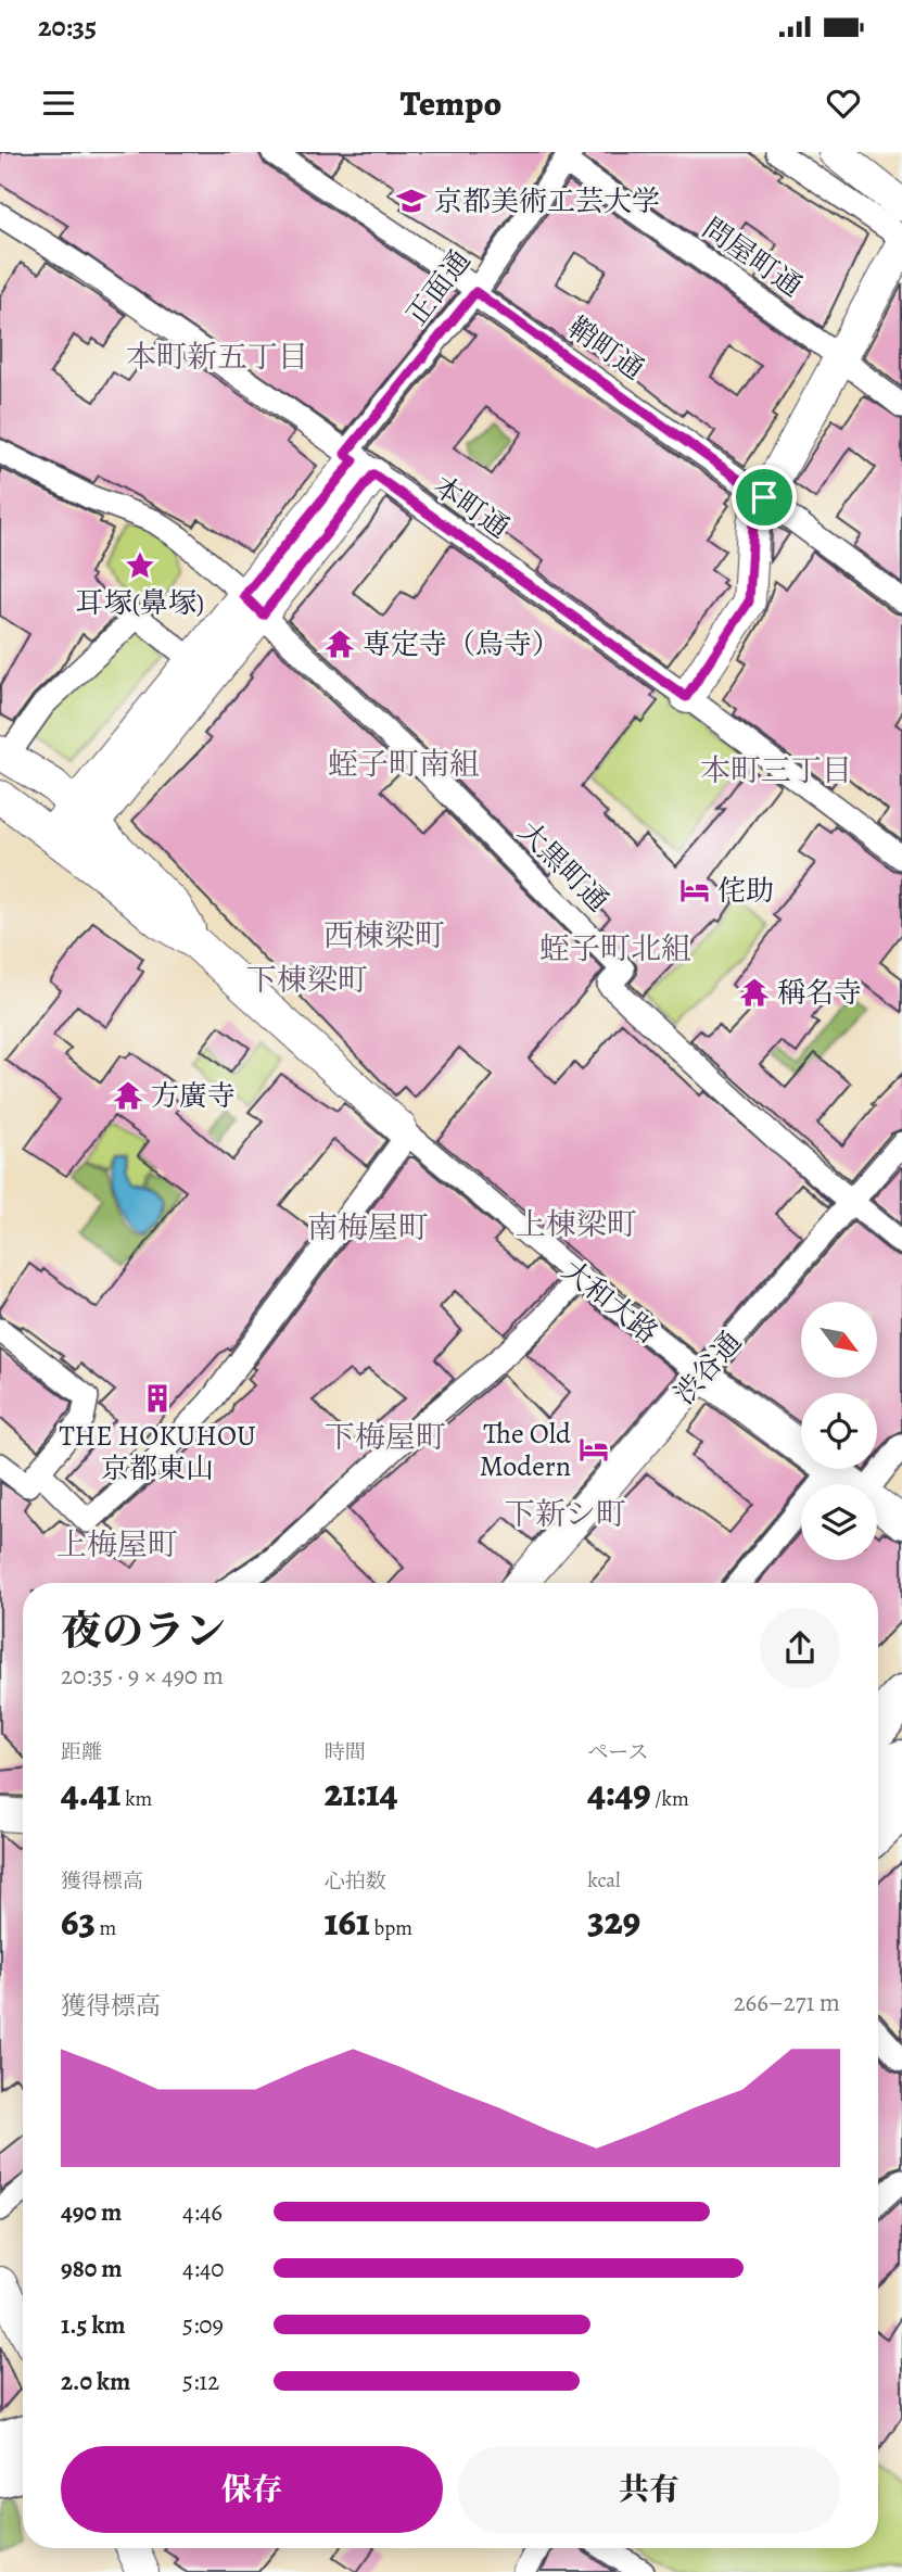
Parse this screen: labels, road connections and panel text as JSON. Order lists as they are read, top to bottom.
{
  "streets": {
    "street": [
      "問屋町通",
      "正面通",
      "鞘町通",
      "本町通",
      "大黒町通",
      "大和大路",
      "渋谷通"
    ]
  },
  "crossings": [
    ["問屋町通", "正面通"],
    ["正面通", "鞘町通"],
    ["正面通", "本町通"],
    ["大黒町通", "渋谷通"],
    ["大和大路", "渋谷通"]
  ],
  "districts": [
    "本町新五丁目",
    "蛭子町南組",
    "本町三丁目",
    "西棟梁町",
    "蛭子町北組",
    "下棟梁町",
    "上棟梁町",
    "南梅屋町",
    "下梅屋町",
    "下新シ町",
    "上梅屋町"
  ],
  "places": {
    "school or university": ["京都美術工芸大学"],
    "place": ["耳塚(鼻塚)"],
    "temple": ["専定寺（烏寺）", "稱名寺", "方廣寺"],
    "hotel": ["侘助", "The Old Modern"],
    "building": ["THE HOKUHOU 京都東山"]
  },
  "north": "bottom right",
  "page": {
    "status": "20:35",
    "header": "Tempo",
    "heading": ["夜のラン", "20:35 · 9 × 490 m"],
    "stats": [
      ["距離", "4.41 km"],
      ["時間", "21:14"],
      ["ペース", "4:49 /km"],
      ["獲得標高", "63 m"],
      ["心拍数", "161 bpm"],
      ["kcal", "329"]
    ],
    "chart": ["獲得標高", "266–271 m"],
    "list": [
      {
        "name": "490 m",
        "note": "4:46"
      },
      {
        "name": "980 m",
        "note": "4:40"
      },
      {
        "name": "1.5 km",
        "note": "5:09"
      },
      {
        "name": "2.0 km",
        "note": "5:12"
      }
    ],
    "buttons": ["保存", "共有"]
  }
}
